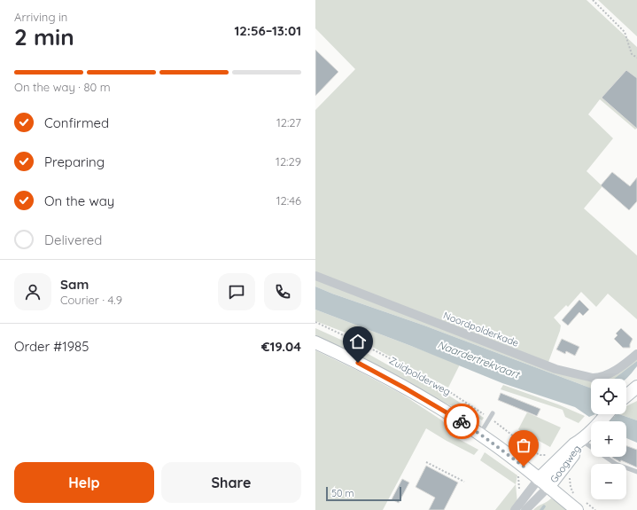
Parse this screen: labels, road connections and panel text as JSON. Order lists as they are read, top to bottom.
{
  "streets": {
    "main road": ["Zuidpolderweg", "Googweg"],
    "street": ["Noordpolderkade"]
  },
  "crossings": [
    ["Zuidpolderweg", "Googweg"]
  ],
  "water": ["Naardertrekvaart"],
  "scale_bar": "50 m",
  "page": {
    "heading": ["2 min", "Arriving in", "12:56–13:01"],
    "panel": [
      "Sam",
      "Courier · 4.9",
      "Order #1985",
      "€19.04"
    ],
    "bar": "On the way · 80 m",
    "list": [
      ["Confirmed", "12:27"],
      ["Preparing", "12:29"],
      ["On the way", "12:46"],
      "Delivered"
    ],
    "map_buttons": ["+", "−"],
    "buttons": ["Help", "Share"],
    "scale": "50 m"
  }
}
